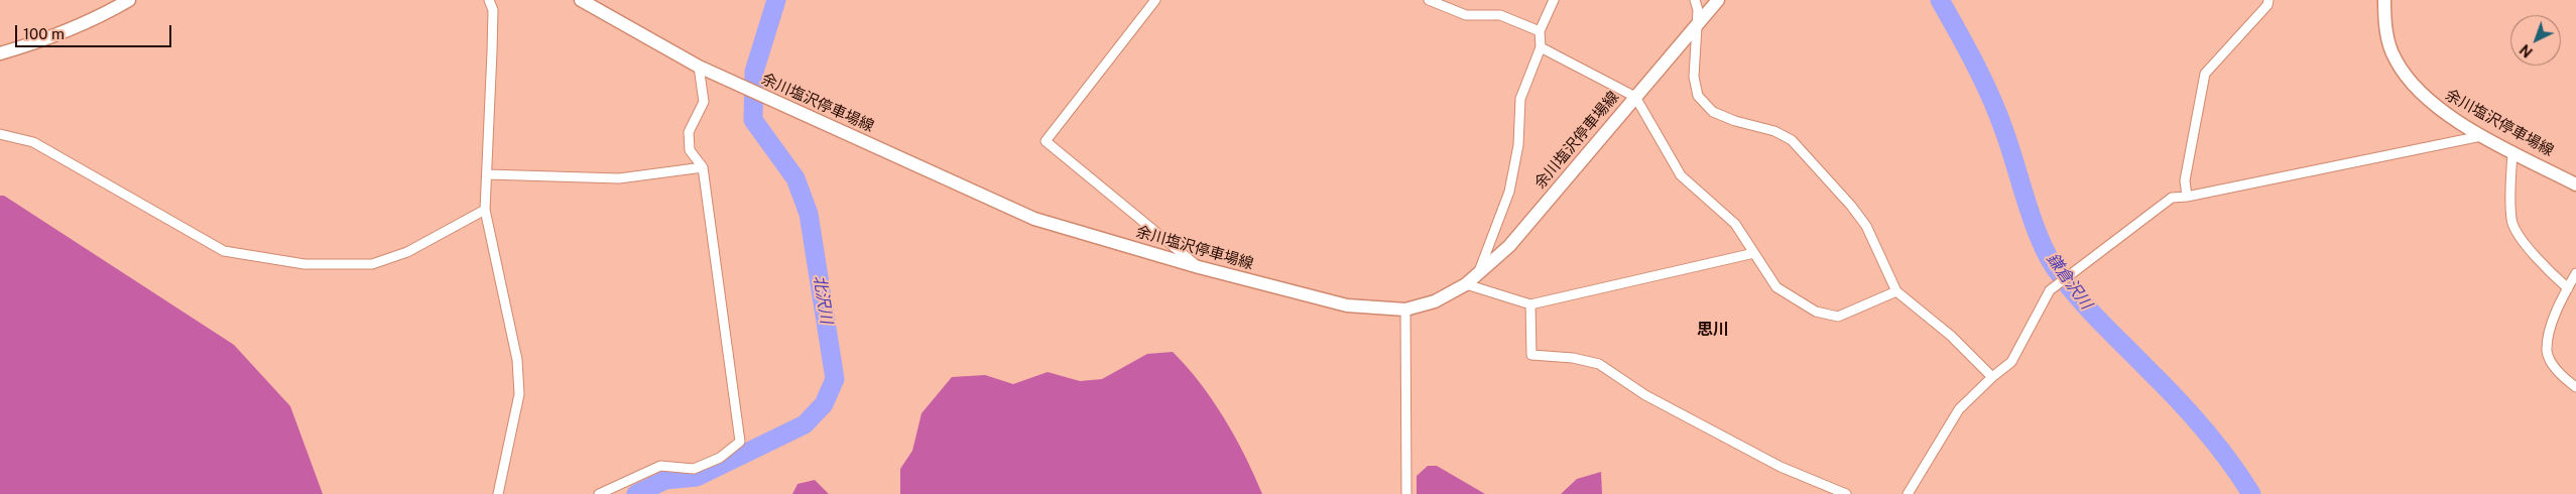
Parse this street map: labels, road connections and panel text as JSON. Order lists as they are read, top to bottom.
{
  "streets": {
    "main road": ["余川塩沢停車場線"]
  },
  "districts": ["思川"],
  "water": ["鎌倉沢川", "北沢川"],
  "scale_bar": "100 m",
  "north": "bottom left"
}
